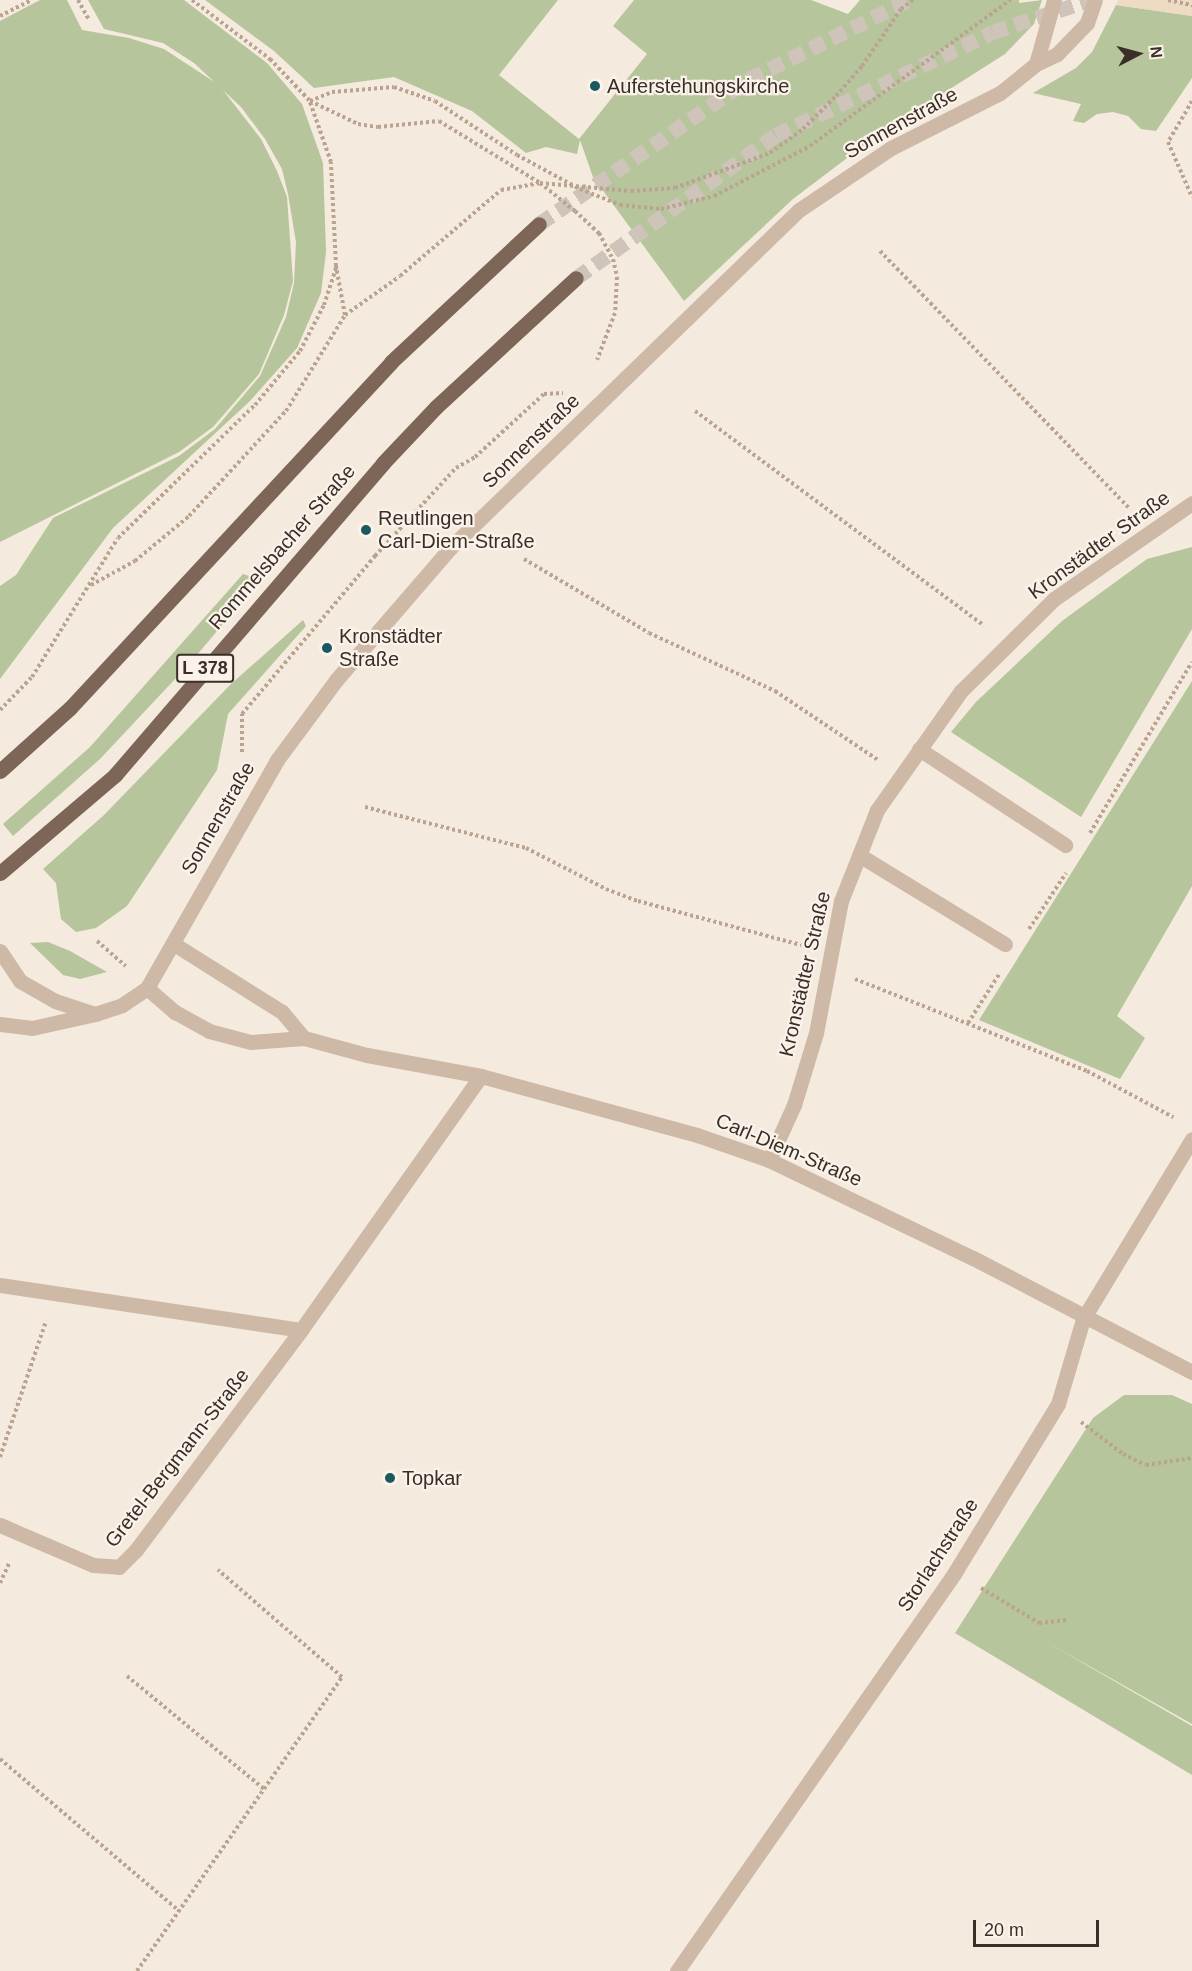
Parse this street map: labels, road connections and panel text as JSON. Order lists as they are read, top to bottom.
{
  "streets": {
    "main road": ["Rommelsbacher Straße", "L 378"],
    "street": [
      "Sonnenstraße",
      "Kronstädter Straße",
      "Carl-Diem-Straße",
      "Gretel-Bergmann-Straße",
      "Storlachstraße"
    ]
  },
  "crossings": [
    ["Sonnenstraße", "Carl-Diem-Straße"],
    ["Kronstädter Straße", "Carl-Diem-Straße"],
    ["Carl-Diem-Straße", "Gretel-Bergmann-Straße"],
    ["Carl-Diem-Straße", "Storlachstraße"]
  ],
  "places": [
    "Auferstehungskirche",
    "Reutlingen Carl-Diem-Straße",
    "Kronstädter Straße",
    "Topkar"
  ],
  "scale_bar": "20 m",
  "north": "right"
}
